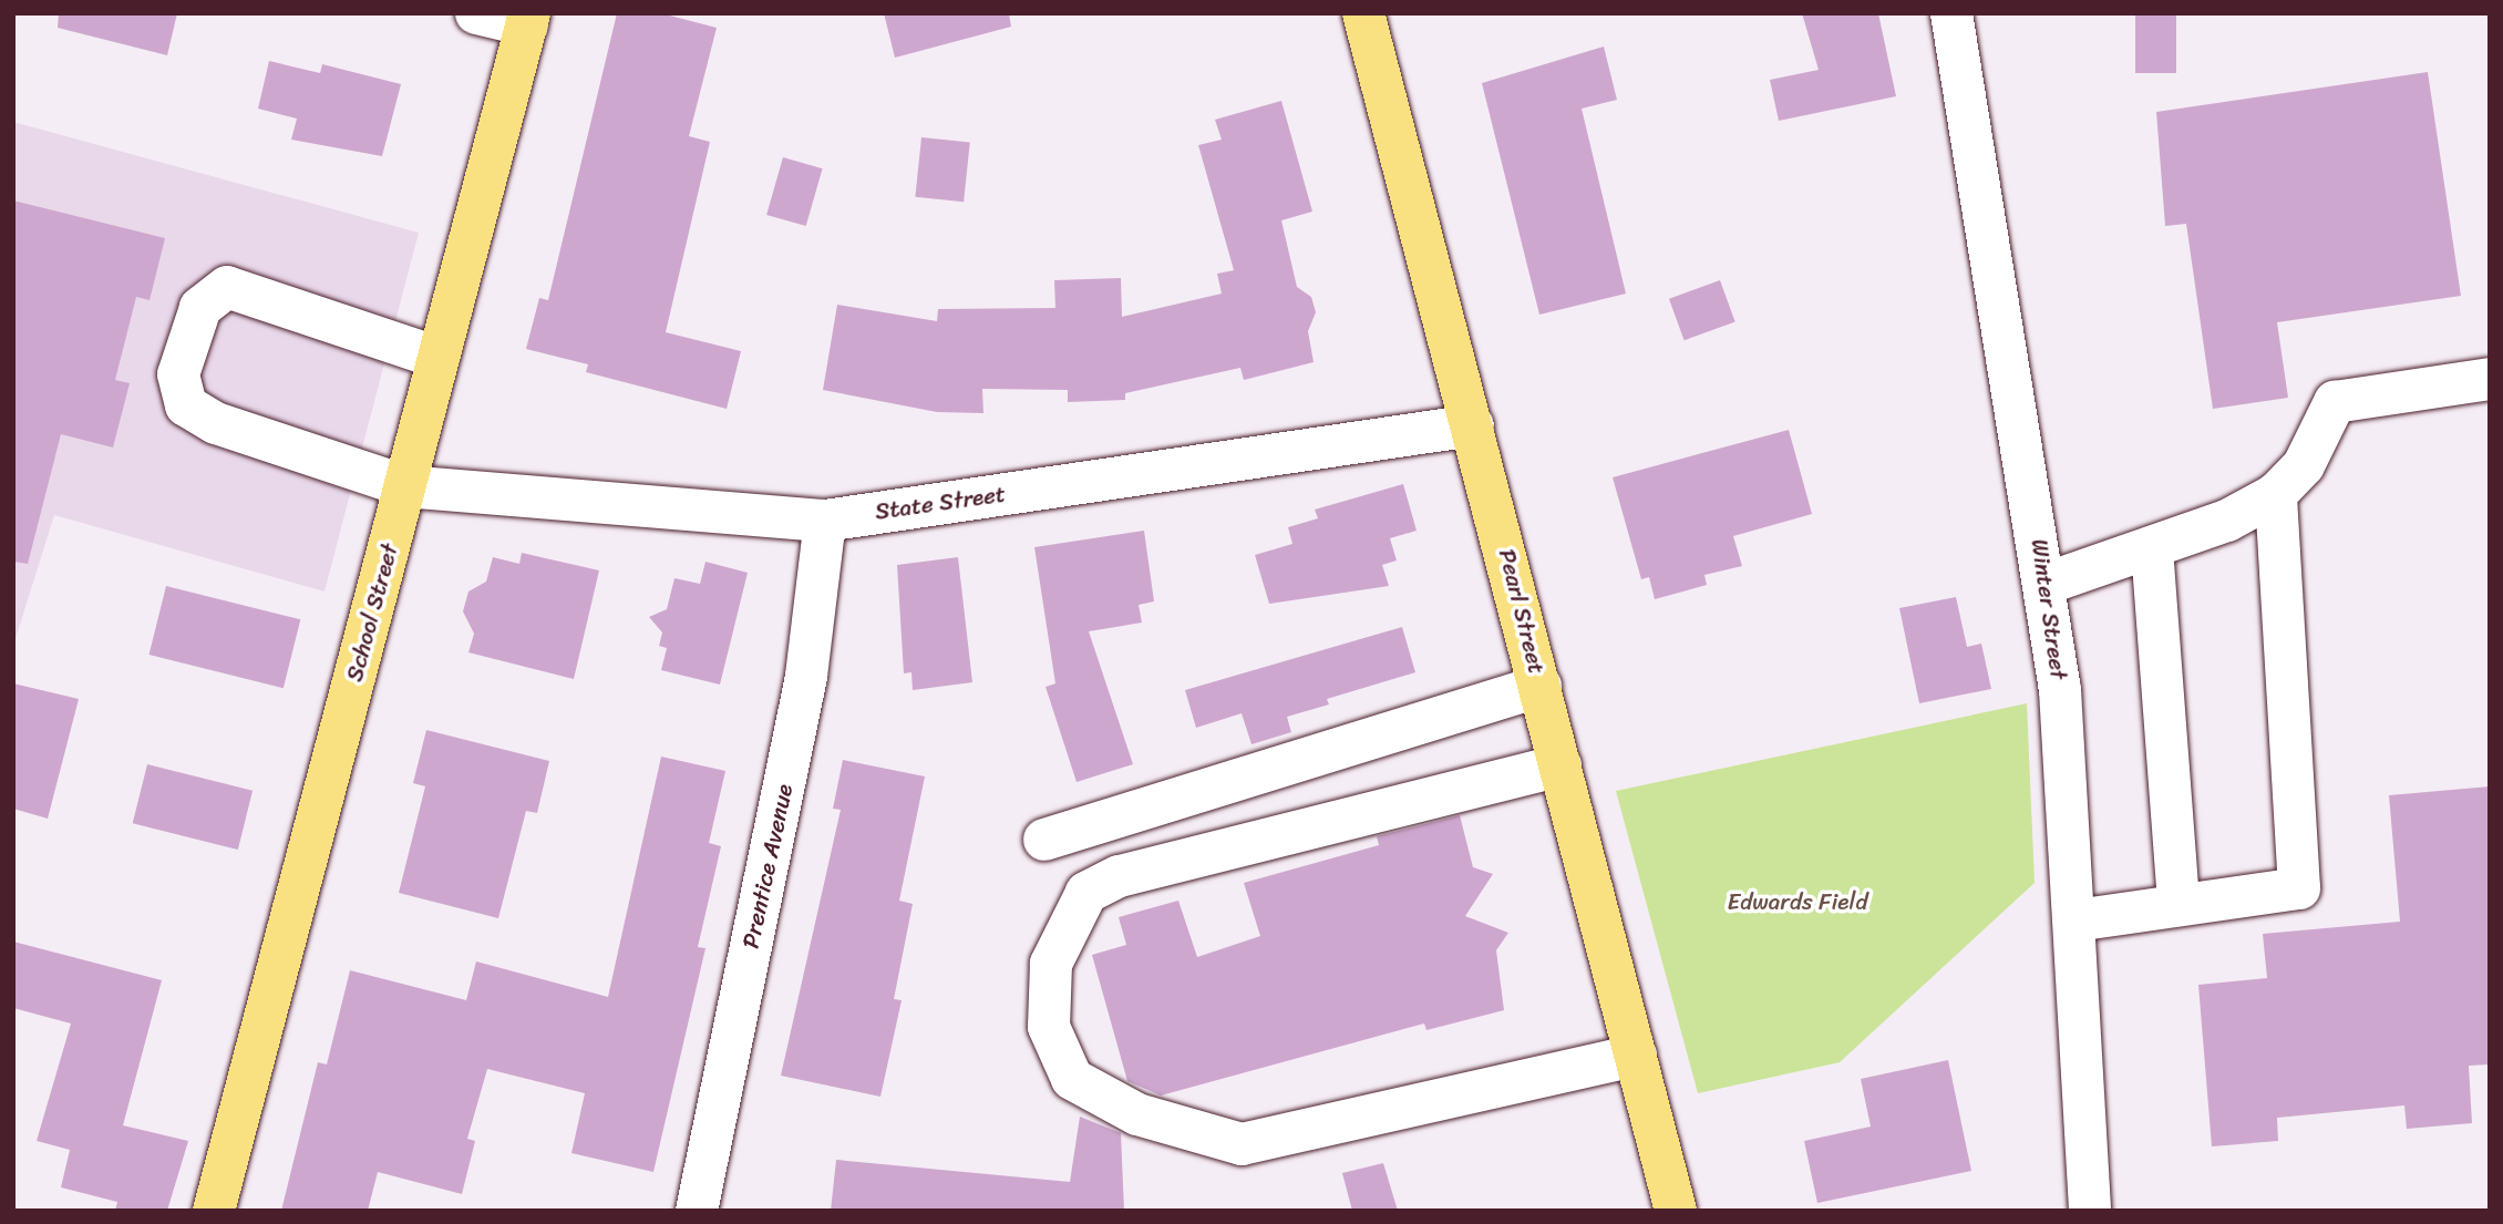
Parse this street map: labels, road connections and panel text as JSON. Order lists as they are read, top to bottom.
{
  "streets": {
    "main road": ["Pearl Street", "School Street"],
    "street": ["State Street", "Winter Street", "Prentice Avenue"]
  },
  "crossings": [
    ["State Street", "Pearl Street"],
    ["State Street", "School Street"],
    ["State Street", "Prentice Avenue"]
  ],
  "parks": ["Edwards Field"]
}
